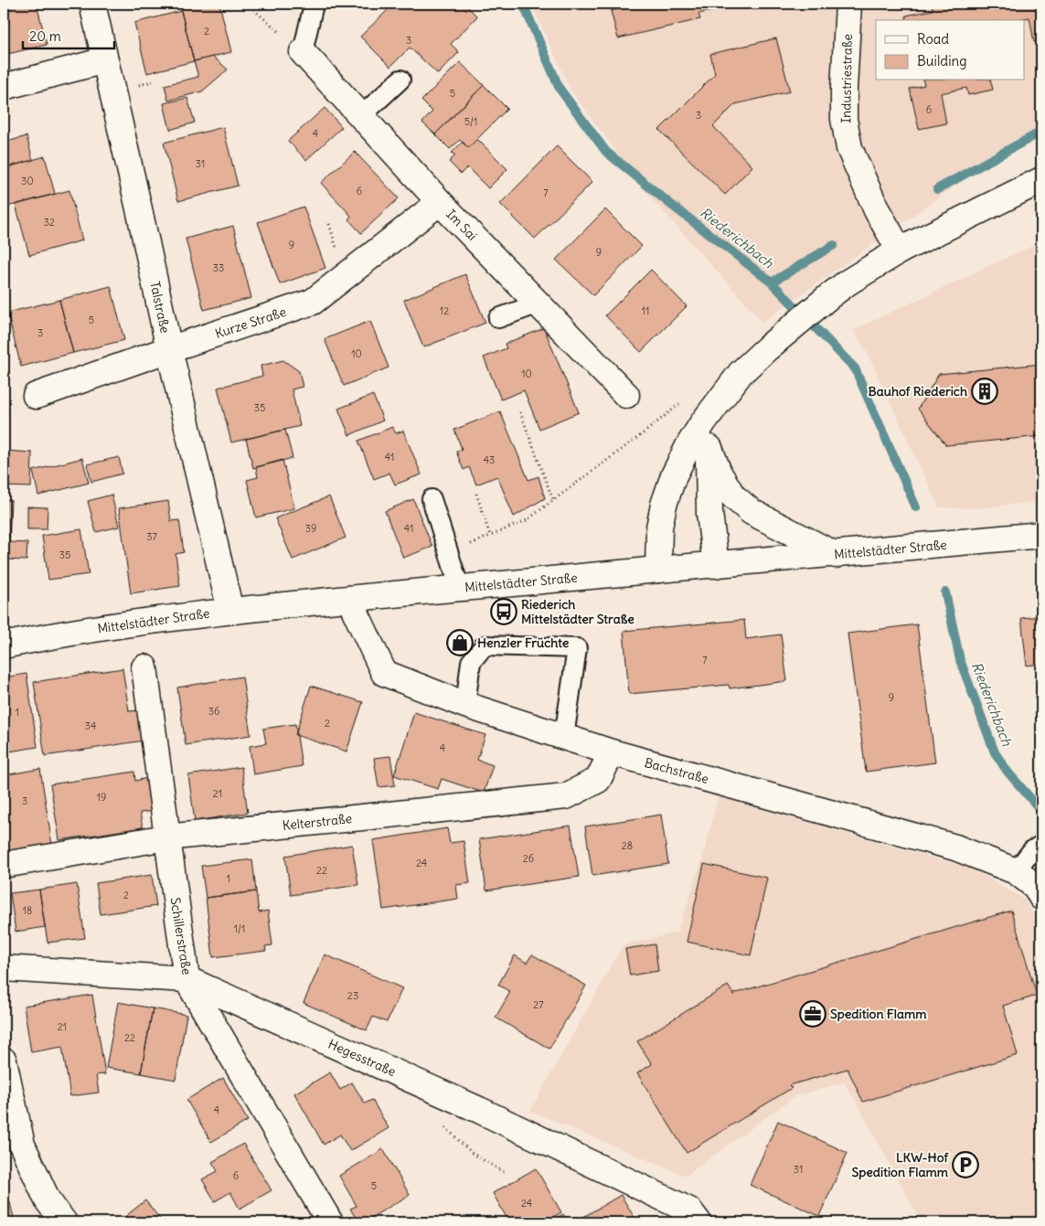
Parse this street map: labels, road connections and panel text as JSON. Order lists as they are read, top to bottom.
{
  "streets": {
    "main road": [
      "Industriestraße",
      "Im Sai",
      "Talstraße",
      "Kurze Straße",
      "Mittelstädter Straße",
      "Bachstraße",
      "Kelterstraße",
      "Schillerstraße",
      "Hegesstraße"
    ]
  },
  "crossings": [
    ["Im Sai", "Kurze Straße"],
    ["Talstraße", "Kurze Straße"],
    ["Talstraße", "Mittelstädter Straße"],
    ["Mittelstädter Straße", "Bachstraße"],
    ["Bachstraße", "Kelterstraße"],
    ["Kelterstraße", "Schillerstraße"],
    ["Schillerstraße", "Hegesstraße"]
  ],
  "water": ["Riederichbach"],
  "places": {
    "building": ["Bauhof Riederich"],
    "bus stop": ["Riederich Mittelstädter Straße"],
    "shop": ["Henzler Früchte"],
    "office": ["Spedition Flamm"],
    "parking": ["LKW-Hof Spedition Flamm"]
  },
  "house_numbers": [
    "2",
    "3",
    "5",
    "6",
    "3",
    "5/1",
    "4",
    "31",
    "30",
    "6",
    "7",
    "32",
    "9",
    "9",
    "33",
    "12",
    "11",
    "5",
    "3",
    "10",
    "10",
    "35",
    "41",
    "43",
    "39",
    "41",
    "37",
    "35",
    "7",
    "9",
    "36",
    "1",
    "2",
    "34",
    "4",
    "21",
    "19",
    "3",
    "28",
    "26",
    "24",
    "22",
    "1",
    "2",
    "18",
    "1/1",
    "23",
    "27",
    "21",
    "22",
    "4",
    "31",
    "6",
    "5",
    "24"
  ],
  "legend": ["Road", "Building"],
  "scale_bar": "20 m"
}
